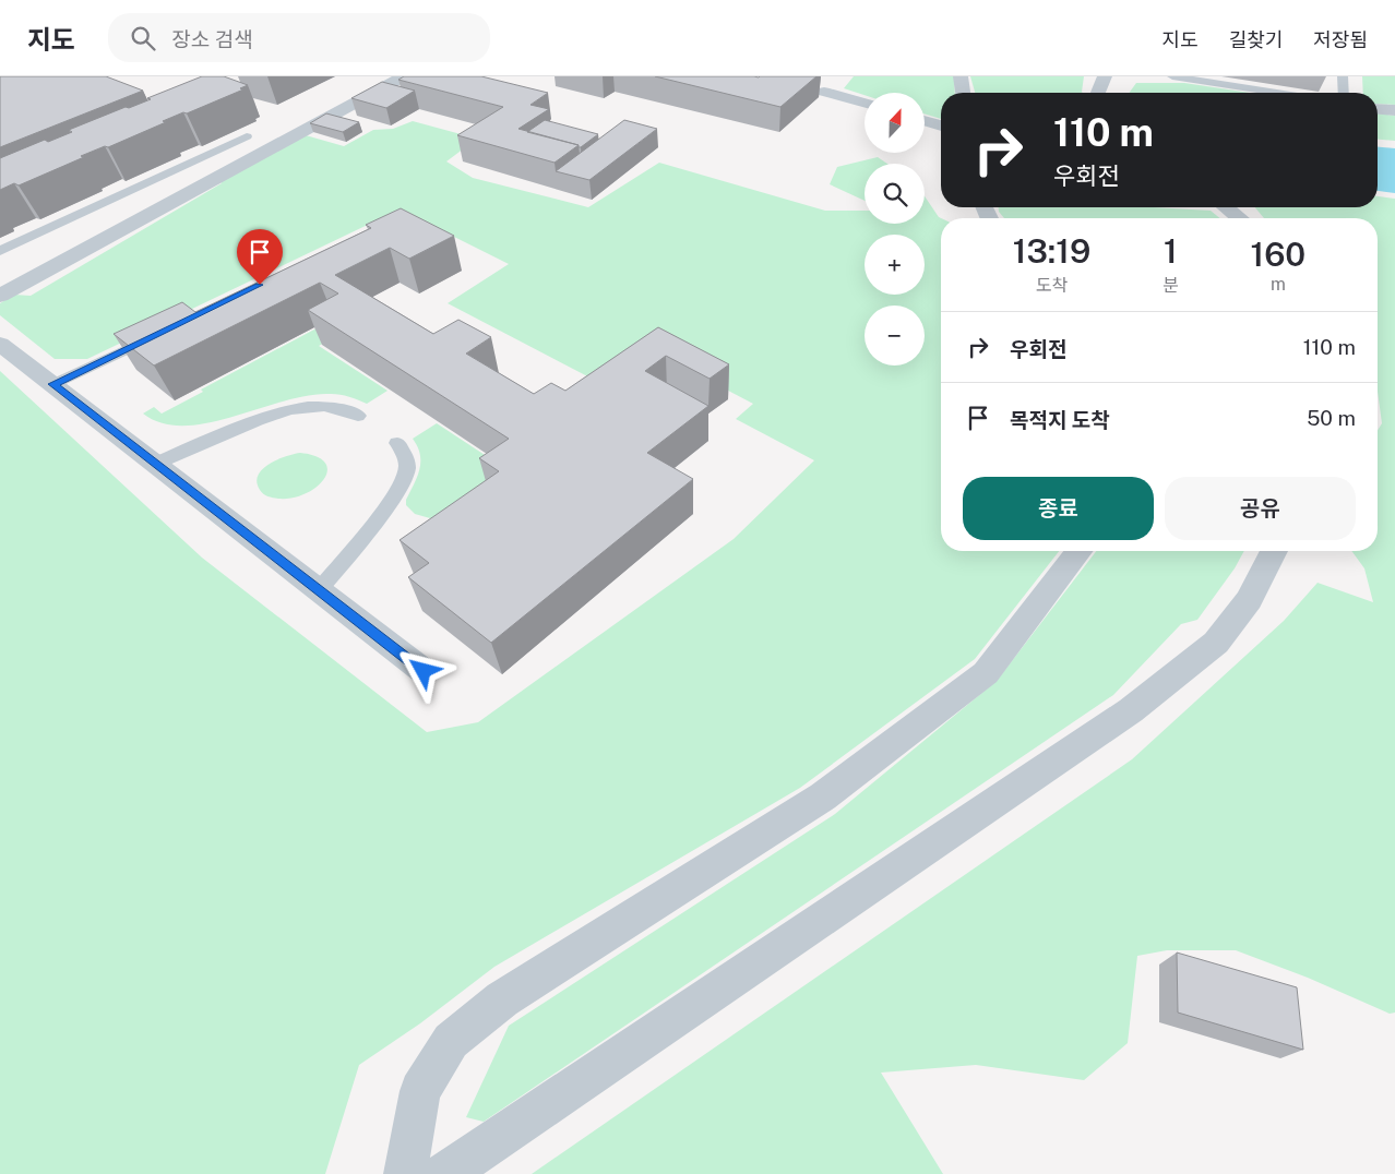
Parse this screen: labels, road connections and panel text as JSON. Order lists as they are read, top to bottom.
{
  "north": "top",
  "page": {
    "header": "지도",
    "search": "장소 검색",
    "nav": ["지도", "길찾기", "저장됨"],
    "map_buttons": ["+", "−"],
    "turn": ["110 m", "우회전"],
    "eta": [
      "13:19",
      "도착",
      "1",
      "분",
      "160",
      "m"
    ],
    "list": [
      {
        "name": "우회전",
        "value": "110 m"
      },
      {
        "name": "목적지 도착",
        "value": "50 m"
      }
    ],
    "buttons": ["종료", "공유"]
  }
}
